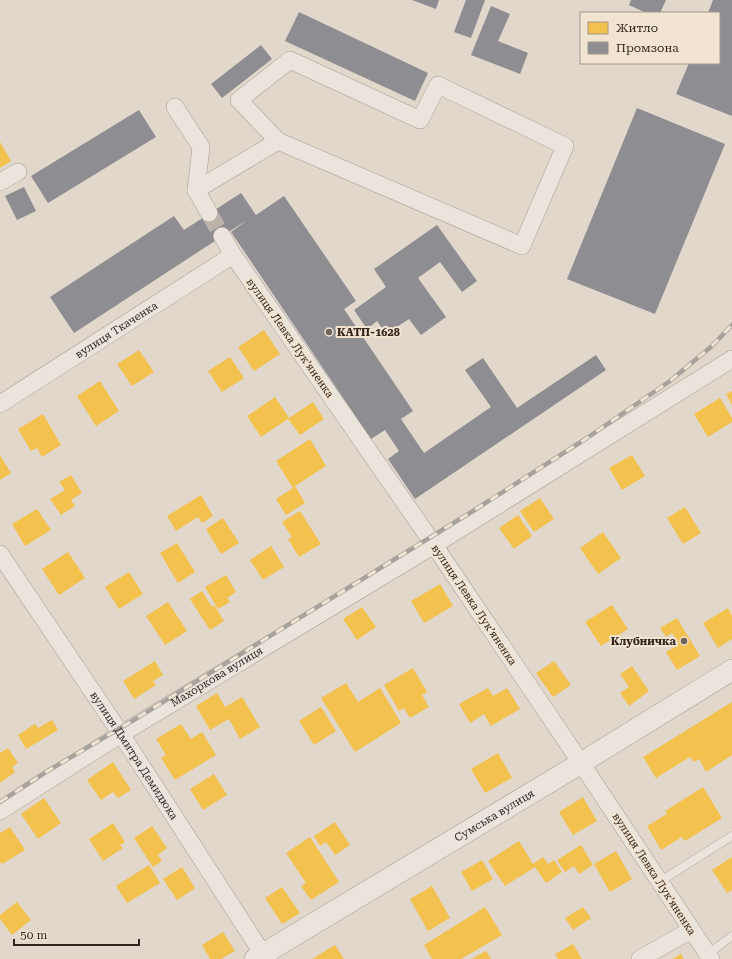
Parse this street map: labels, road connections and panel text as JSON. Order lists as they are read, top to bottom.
{
  "streets": {
    "street": [
      "вулиця Ткаченка",
      "вулиця Левка Лукʼяненка",
      "Махоркова вулиця",
      "вулиця Дмитра Демидюка",
      "Сумська вулиця"
    ]
  },
  "crossings": [
    ["вулиця Ткаченка", "вулиця Левка Лукʼяненка"],
    ["вулиця Левка Лукʼяненка", "Махоркова вулиця"],
    ["вулиця Левка Лукʼяненка", "Сумська вулиця"],
    ["Махоркова вулиця", "вулиця Дмитра Демидюка"],
    ["вулиця Дмитра Демидюка", "Сумська вулиця"]
  ],
  "places": ["КАТП-1628", "Клубничка"],
  "legend": ["Житло", "Промзона"],
  "scale_bar": "50 m"
}
